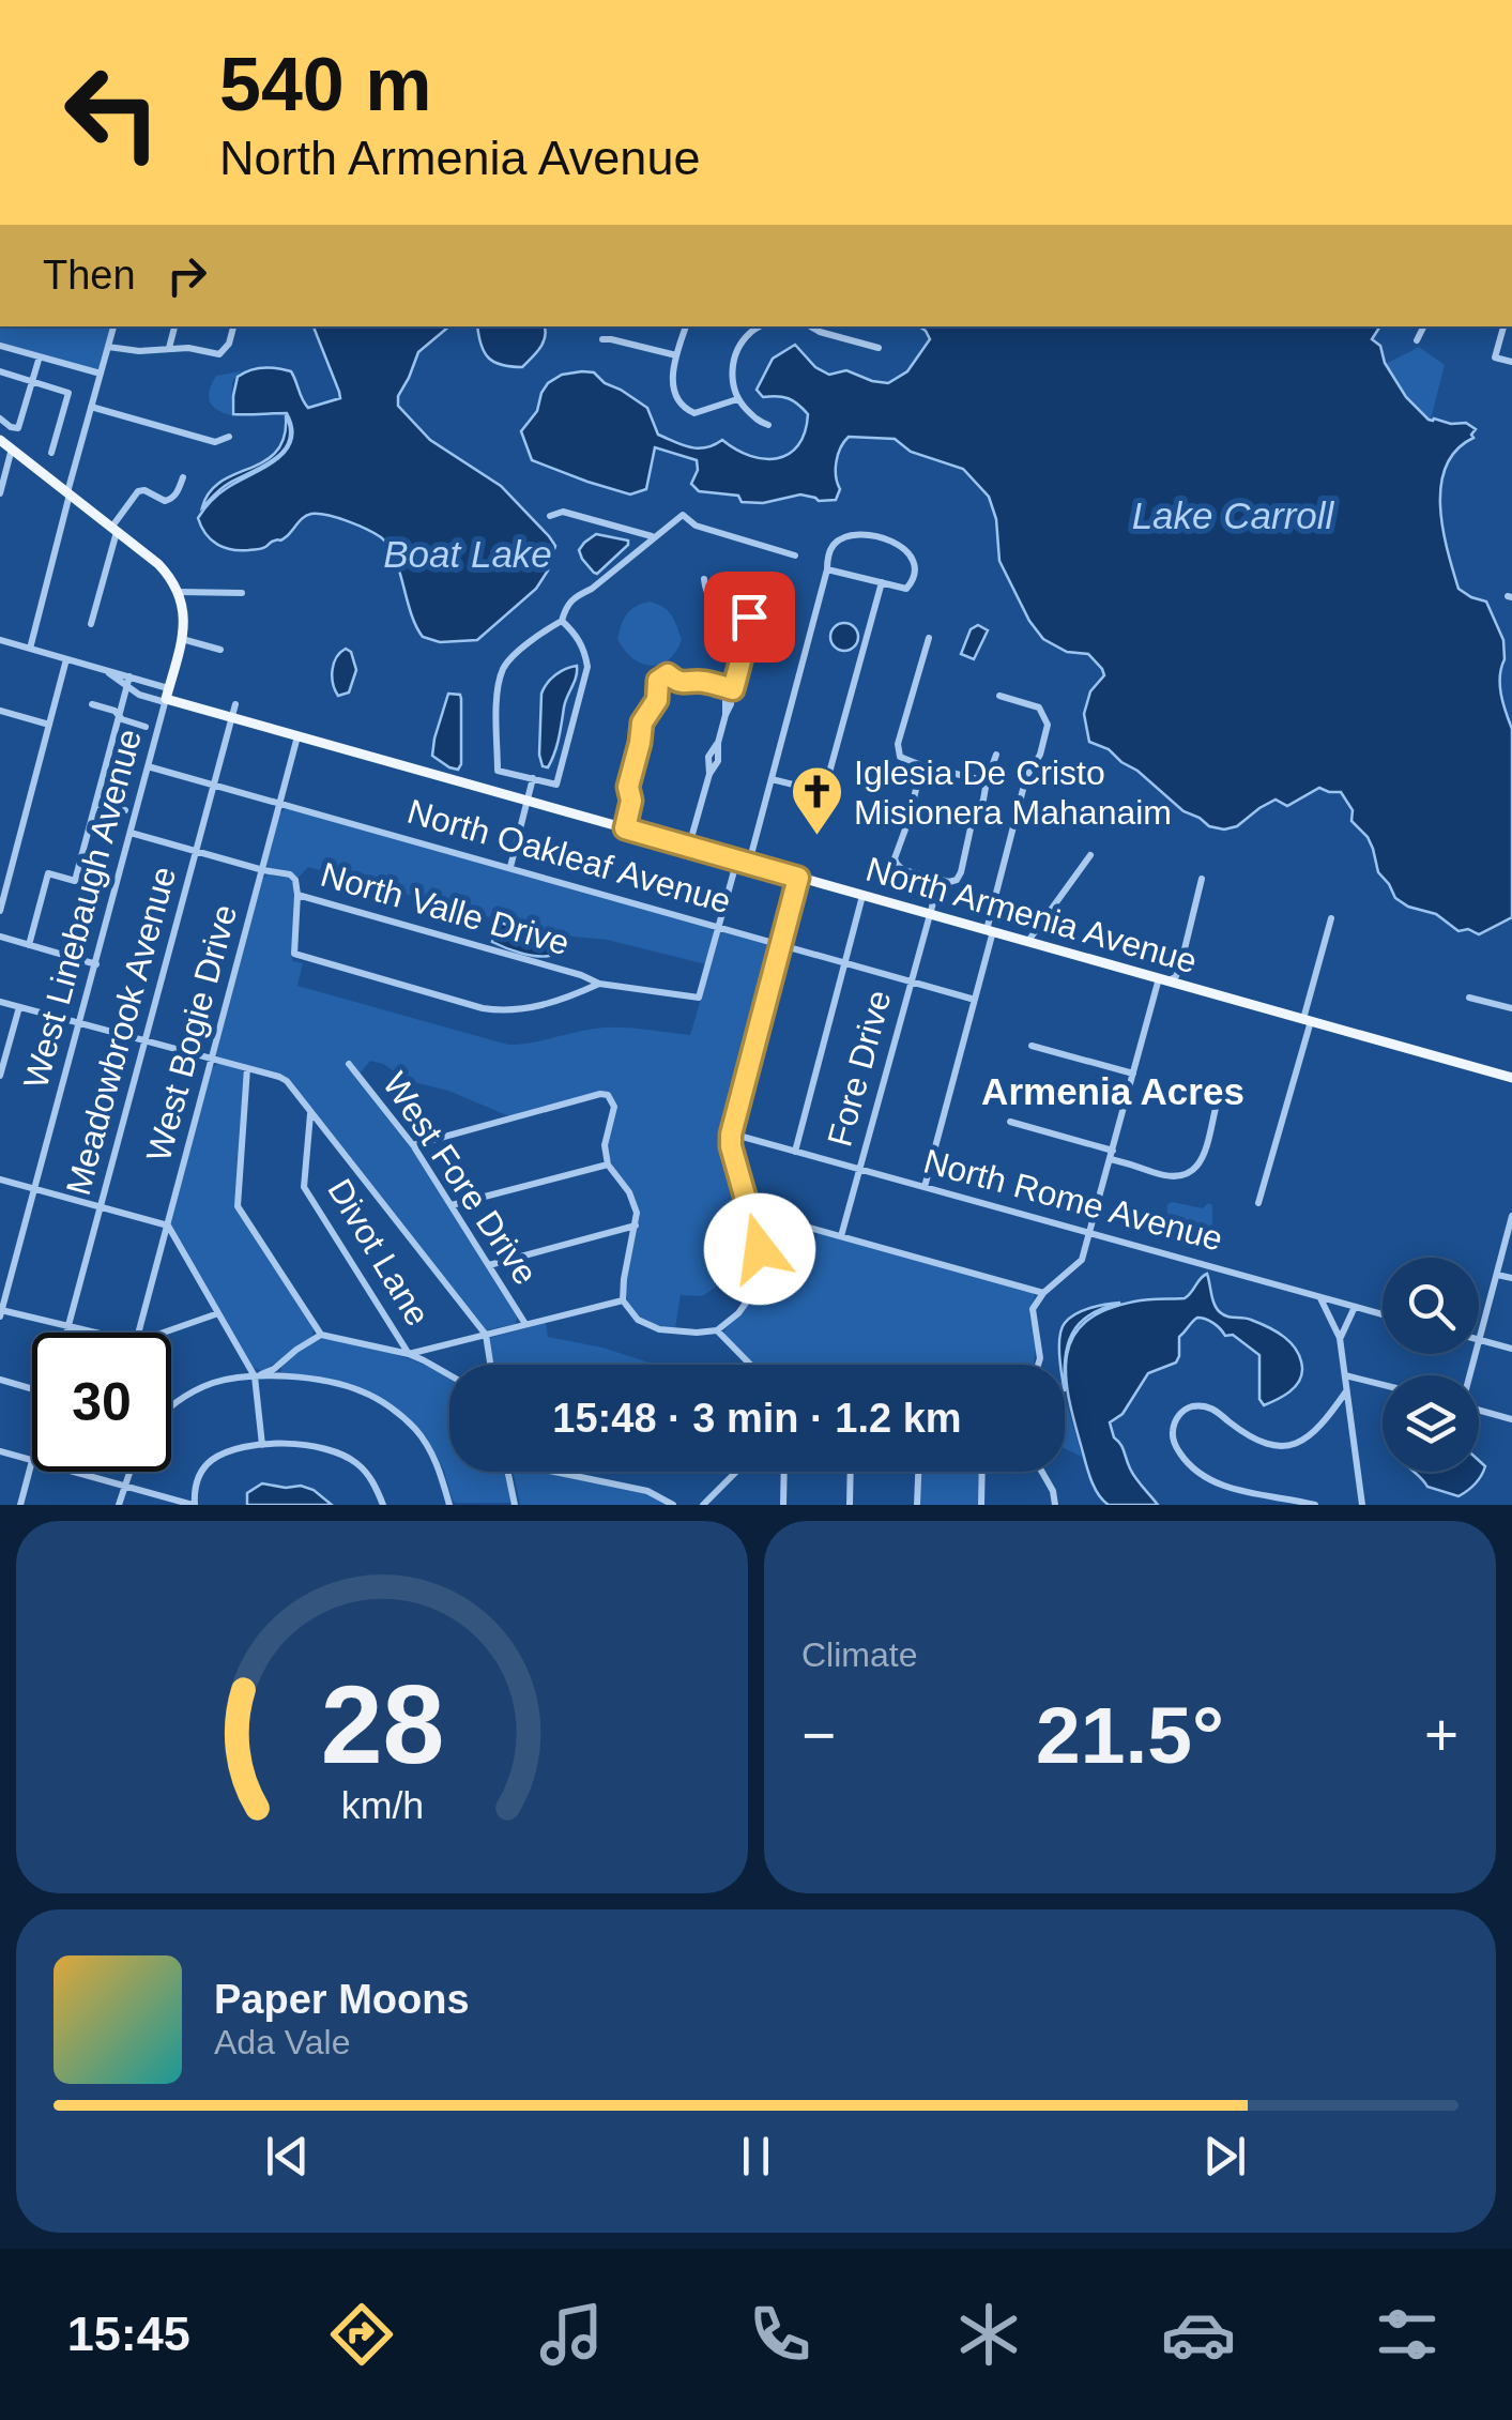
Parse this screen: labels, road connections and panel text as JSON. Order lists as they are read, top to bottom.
{
  "streets": {
    "main road": ["West Linebaugh Avenue", "North Armenia Avenue"],
    "street": [
      "North Oakleaf Avenue",
      "North Valle Drive",
      "Meadowbrook Avenue",
      "West Bogie Drive",
      "Fore Drive",
      "West Fore Drive",
      "North Rome Avenue",
      "Divot Lane"
    ]
  },
  "crossings": [
    ["North Oakleaf Avenue", "West Linebaugh Avenue"],
    ["North Oakleaf Avenue", "North Valle Drive"],
    ["North Oakleaf Avenue", "Meadowbrook Avenue"],
    ["North Oakleaf Avenue", "West Bogie Drive"],
    ["North Oakleaf Avenue", "Fore Drive"],
    ["West Linebaugh Avenue", "North Valle Drive"],
    ["West Linebaugh Avenue", "North Armenia Avenue"],
    ["North Valle Drive", "Meadowbrook Avenue"],
    ["North Valle Drive", "West Bogie Drive"],
    ["North Armenia Avenue", "Meadowbrook Avenue"],
    ["North Armenia Avenue", "West Bogie Drive"],
    ["North Armenia Avenue", "Fore Drive"],
    ["Fore Drive", "North Rome Avenue"]
  ],
  "districts": ["Armenia Acres"],
  "water": ["Lake Carroll", "Boat Lake"],
  "places": {
    "church": ["Iglesia De Cristo Misionera Mahanaim"]
  },
  "page": {
    "turn": ["540 m", "North Armenia Avenue"],
    "then": "Then",
    "limit": "30",
    "trip": "15:48 · 3 min · 1.2 km",
    "tile": "Climate",
    "heat": ["−", "21.5°", "+"],
    "song": ["Paper Moons", "Ada Vale"],
    "tabs": "15:45",
    "gauge": ["28", "km/h"]
  }
}
